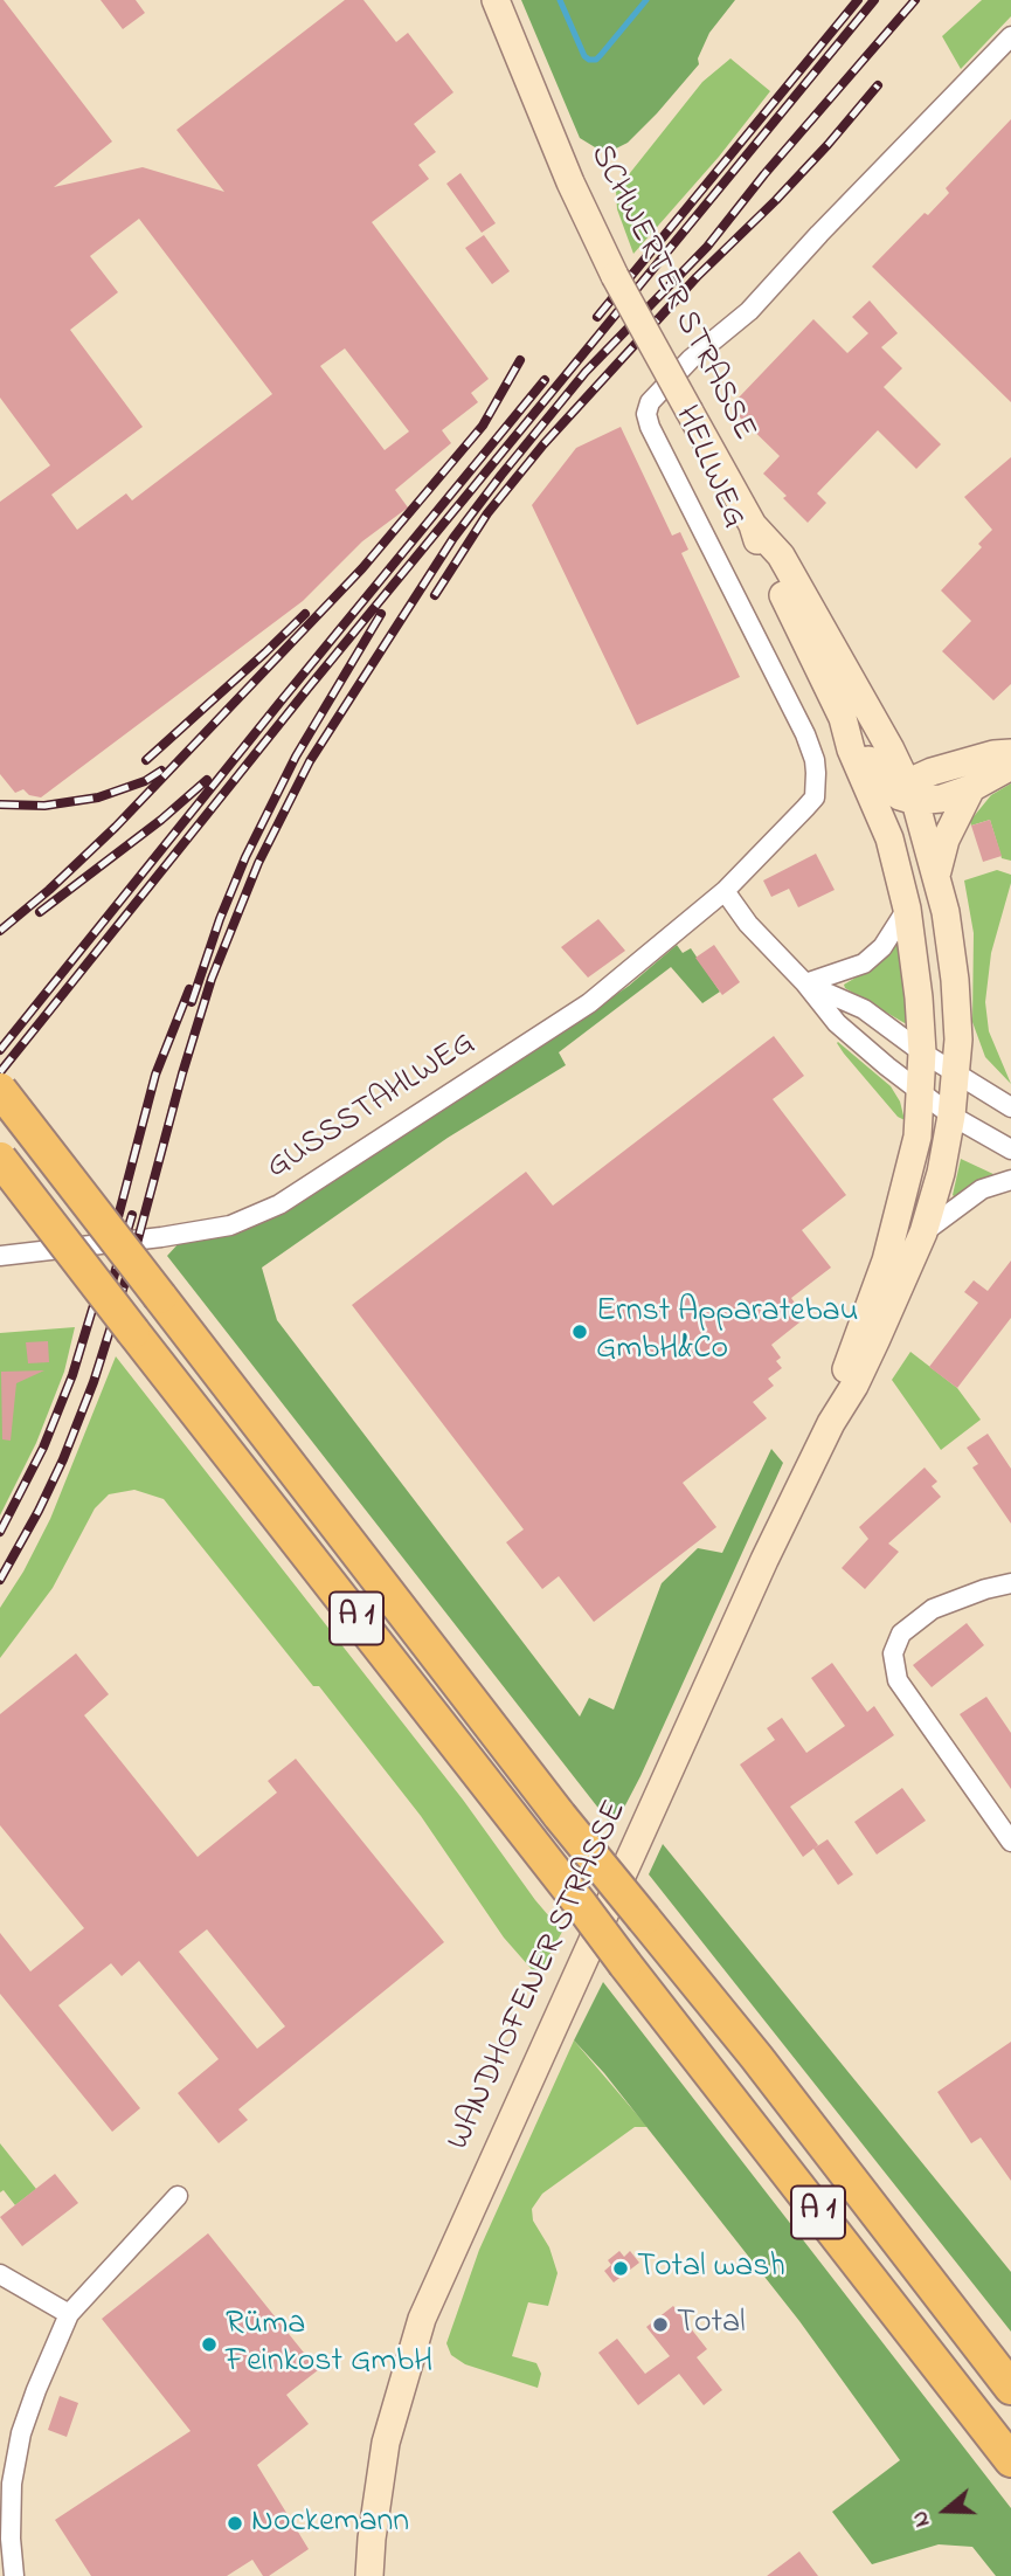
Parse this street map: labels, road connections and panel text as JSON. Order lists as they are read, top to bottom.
{
  "streets": {
    "highway": ["A 1"],
    "main road": ["SCHWERTER STRASSE", "WANDHOFENER STRASSE"],
    "street": ["HELLWEG", "GUSSSTAHLWEG"]
  },
  "crossings": [
    ["SCHWERTER STRASSE", "WANDHOFENER STRASSE"],
    ["HELLWEG", "GUSSSTAHLWEG"]
  ],
  "places": [
    "Ernst Apparatebau GmbH&Co",
    "Total wash",
    "Total",
    "Rüma Feinkost GmbH",
    "Nockemann"
  ],
  "north": "left"
}
